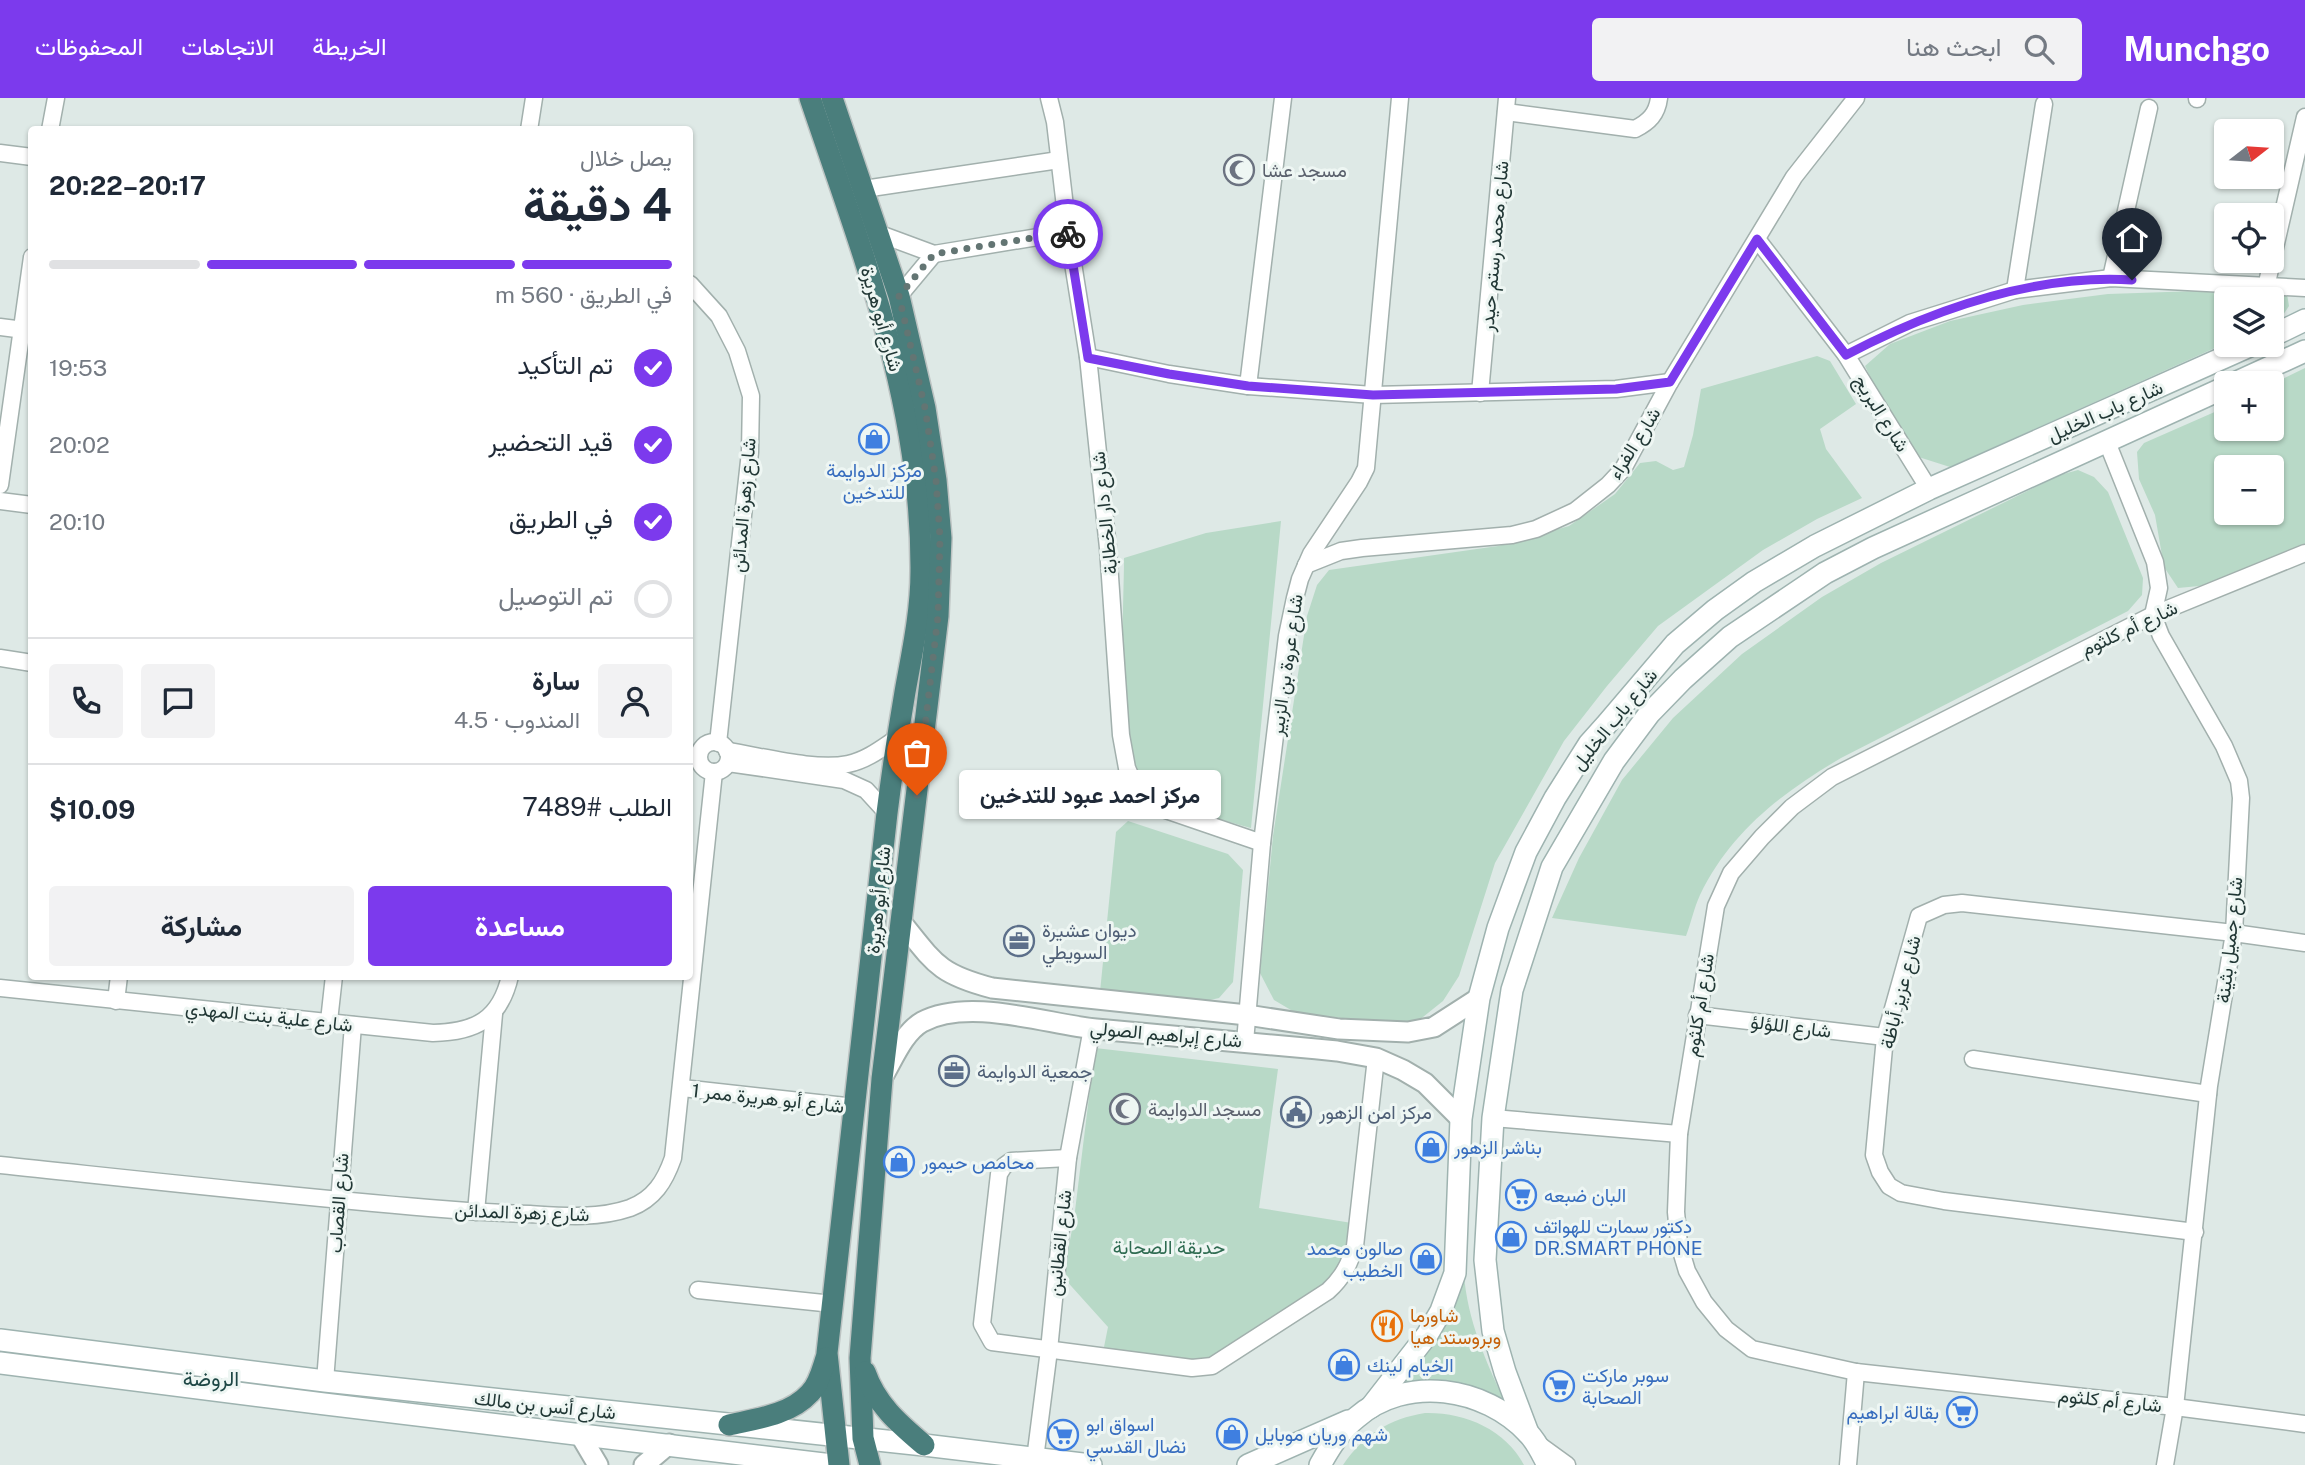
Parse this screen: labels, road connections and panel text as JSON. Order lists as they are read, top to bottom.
{
  "streets": {
    "highway": ["شارع أبو هريرة"],
    "main road": ["شارع باب الخليل", "شارع أنس بن مالك"],
    "street": [
      "شارع محمد رستم حيدر",
      "شارع البريج",
      "شارع الفراء",
      "شارع زهرة المدائن",
      "شارع دار الخطابة",
      "شارع أم كلثوم",
      "شارع عروة بن الزبير",
      "شارع جميل بثينة",
      "شارع عزيز أباظة",
      "شارع علية بنت المهدي",
      "شارع اللؤلؤ",
      "شارع إبراهيم الصولي",
      "شارع أبو هريرة ممر 1",
      "شارع القصاب",
      "شارع القطانين"
    ]
  },
  "crossings": [
    ["شارع أبو هريرة", "شارع إبراهيم الصولي"],
    ["شارع أبو هريرة", "شارع أبو هريرة ممر 1"],
    ["شارع أبو هريرة", "شارع أنس بن مالك"],
    ["شارع باب الخليل", "شارع البريج"],
    ["شارع باب الخليل", "شارع إبراهيم الصولي"],
    ["شارع البريج", "شارع الفراء"],
    ["شارع الفراء", "شارع عروة بن الزبير"],
    ["شارع زهرة المدائن", "شارع أبو هريرة ممر 1"],
    ["شارع زهرة المدائن", "شارع القصاب"],
    ["شارع دار الخطابة", "شارع عروة بن الزبير"],
    ["شارع أم كلثوم", "شارع جميل بثينة"],
    ["شارع أم كلثوم", "شارع اللؤلؤ"],
    ["شارع عروة بن الزبير", "شارع إبراهيم الصولي"],
    ["شارع جميل بثينة", "شارع عزيز أباظة"],
    ["شارع عزيز أباظة", "شارع اللؤلؤ"],
    ["شارع علية بنت المهدي", "شارع القصاب"],
    ["شارع إبراهيم الصولي", "شارع القطانين"],
    ["شارع القصاب", "شارع أنس بن مالك"],
    ["شارع القطانين", "شارع أنس بن مالك"]
  ],
  "districts": ["الروضة"],
  "parks": ["حديقة الصحابة"],
  "places": {
    "mosque": ["مسجد عشا", "مسجد الدوايمة"],
    "shop": [
      "مركز الدوايمة للتدخين",
      "بناشر الزهور",
      "محامص حيمور",
      "دكتور سمارت للهواتف DR.SMART PHONE",
      "صالون محمد الخطيب",
      "الخيام لينك",
      "شهم وريان موبايل"
    ],
    "other": ["مركز احمد عبود للتدخين"],
    "office": ["ديوان عشيرة السويطي", "جمعية الدوايمة"],
    "public building": ["مركز امن الزهور"],
    "supermarket": [
      "البان ضبعه",
      "سوبر ماركت الصحابة",
      "بقالة ابراهيم",
      "اسواق ابو نضال القدسي"
    ],
    "restaurant": ["شاورما وبروستد هيا"]
  },
  "north": "right",
  "page": {
    "header": "Munchgo",
    "search": "ابحث هنا",
    "nav": ["الخريطة", "الاتجاهات", "المحفوظات"],
    "map_buttons": ["+", "−"],
    "heading": ["4 دقيقة", "يصل خلال", "20:17–20:22"],
    "panel": [
      "سارة",
      "المندوب · 4.5",
      "الطلب #7489",
      "$10.09"
    ],
    "bar": "في الطريق · 560 m",
    "list": [
      ["تم التأكيد", "19:53"],
      ["قيد التحضير", "20:02"],
      ["في الطريق", "20:10"],
      "تم التوصيل"
    ],
    "bubble": "مركز احمد عبود للتدخين",
    "buttons": ["مساعدة", "مشاركة"]
  }
}
